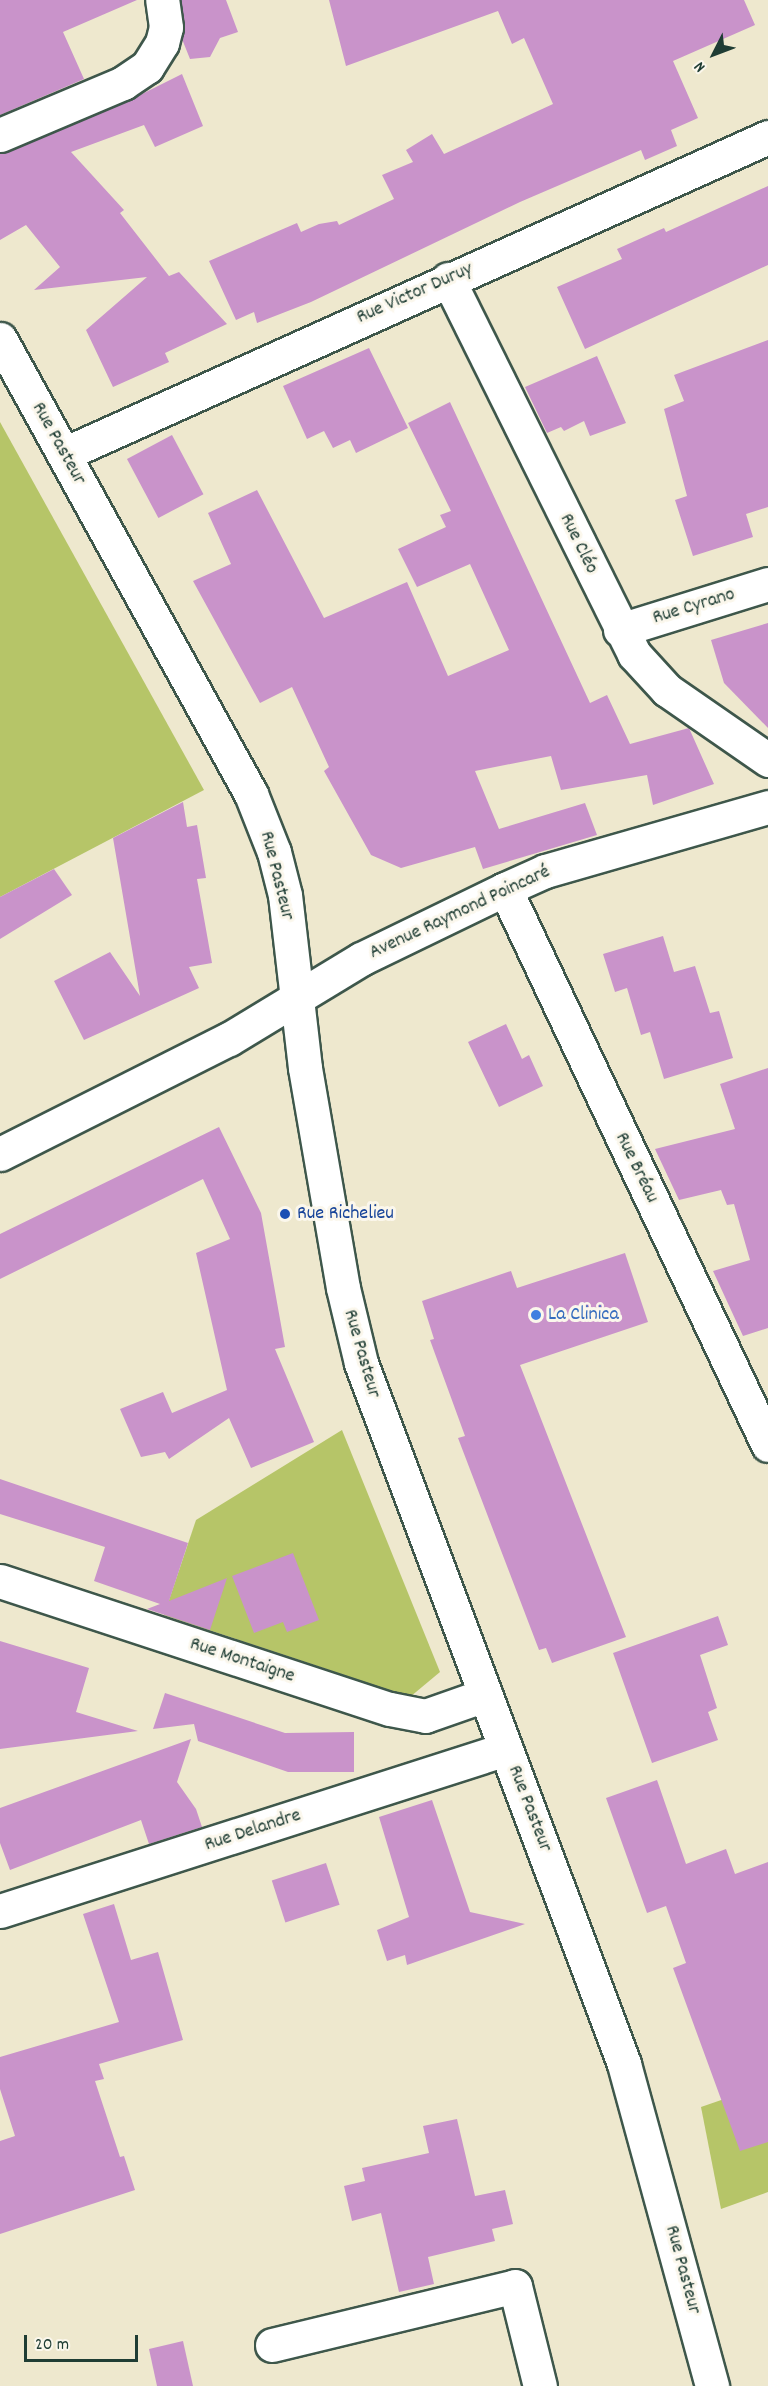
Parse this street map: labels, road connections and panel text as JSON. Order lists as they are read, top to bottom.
{
  "streets": {
    "street": [
      "Rue Victor Duruy",
      "Rue Pasteur",
      "Rue Cléo",
      "Rue Cyrano",
      "Avenue Raymond Poincaré",
      "Rue Bréau",
      "Rue Montaigne",
      "Rue Delandre"
    ]
  },
  "crossings": [
    ["Rue Victor Duruy", "Rue Pasteur"],
    ["Rue Victor Duruy", "Rue Cléo"],
    ["Rue Pasteur", "Avenue Raymond Poincaré"],
    ["Rue Pasteur", "Rue Montaigne"],
    ["Rue Pasteur", "Rue Delandre"],
    ["Rue Cléo", "Rue Cyrano"],
    ["Avenue Raymond Poincaré", "Rue Bréau"]
  ],
  "places": ["Rue Richelieu", "La Clinica"],
  "scale_bar": "20 m",
  "north": "bottom left"
}
